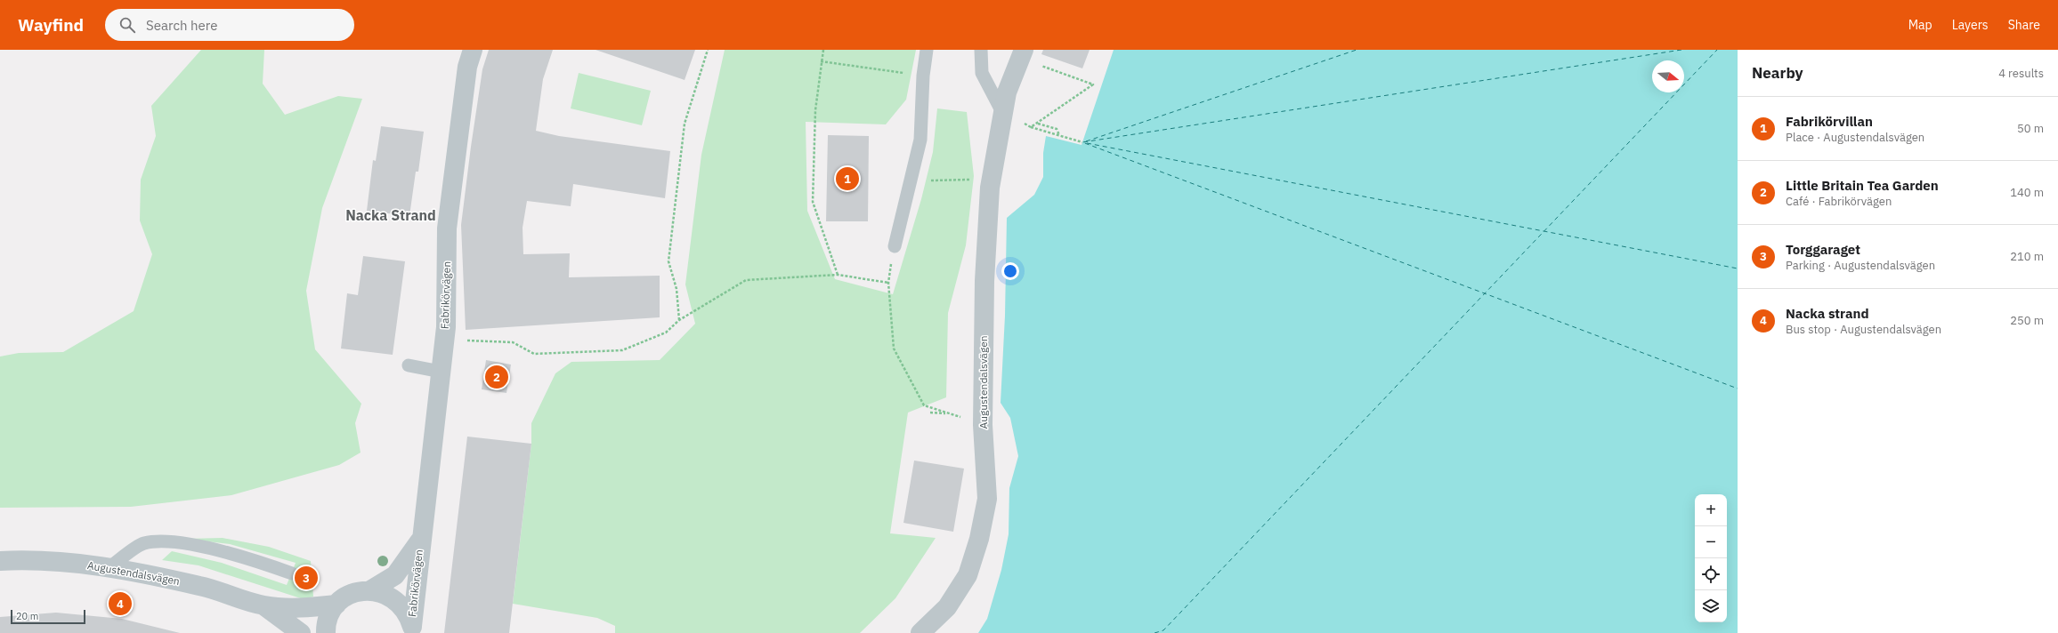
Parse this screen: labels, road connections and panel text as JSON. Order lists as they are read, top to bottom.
{
  "streets": {
    "street": ["Fabrikörvägen", "Augustendalsvägen"]
  },
  "districts": ["Nacka Strand"],
  "scale_bar": "20 m",
  "north": "right",
  "page": {
    "header": "Wayfind",
    "search": "Search here",
    "nav": ["Map", "Layers", "Share"],
    "heading": ["Nearby", "4 results"],
    "list": [
      {
        "mark": "1",
        "name": "Fabrikörvillan",
        "note": "Place · Augustendalsvägen",
        "value": "50 m"
      },
      {
        "mark": "2",
        "name": "Little Britain Tea Garden",
        "note": "Café · Fabrikörvägen",
        "value": "140 m"
      },
      {
        "mark": "3",
        "name": "Torggaraget",
        "note": "Parking · Augustendalsvägen",
        "value": "210 m"
      },
      {
        "mark": "4",
        "name": "Nacka strand",
        "note": "Bus stop · Augustendalsvägen",
        "value": "250 m"
      }
    ],
    "pins": [
      "1",
      "2",
      "3",
      "4"
    ],
    "map_buttons": ["+", "−"],
    "scale": "20 m"
  }
}
